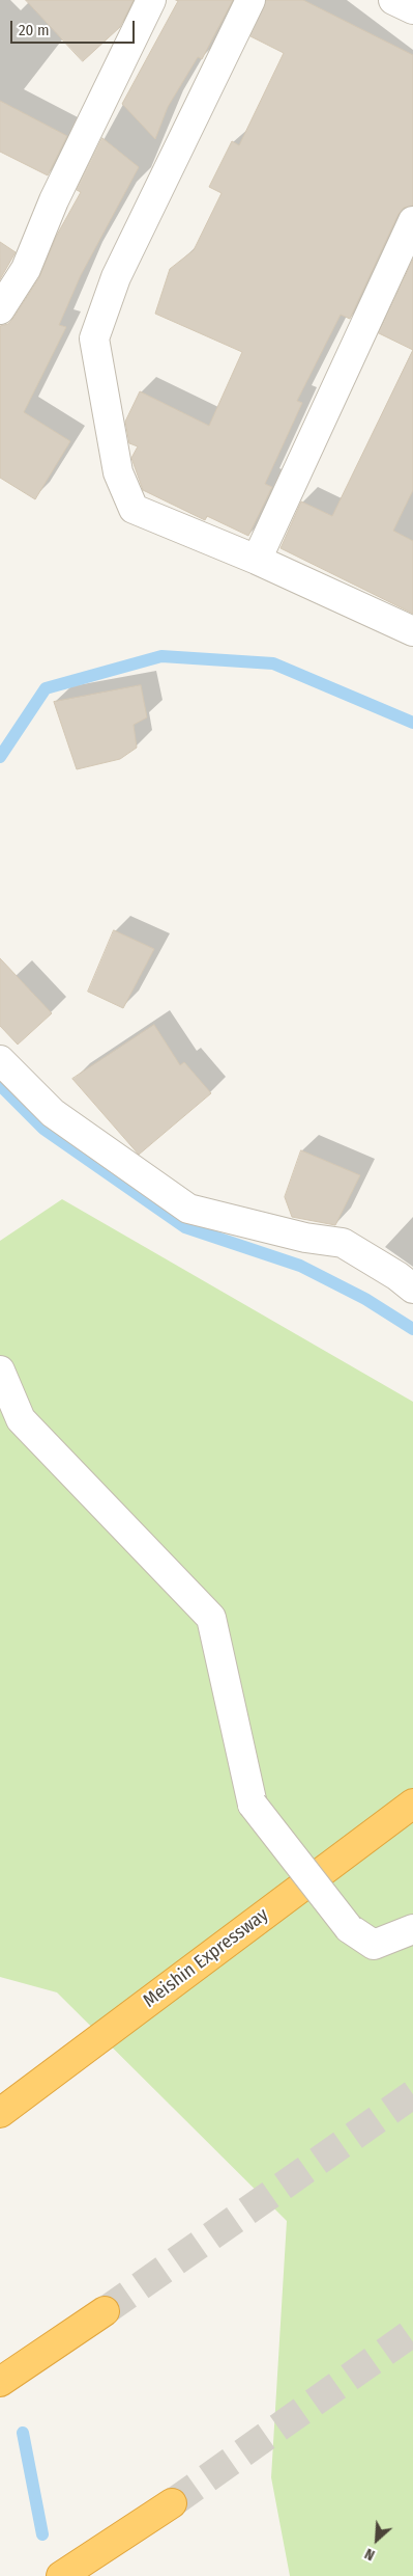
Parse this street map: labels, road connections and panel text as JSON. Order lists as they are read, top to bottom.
{
  "streets": {
    "highway": ["Meishin Expressway"]
  },
  "scale_bar": "20 m",
  "north": "bottom left"
}
